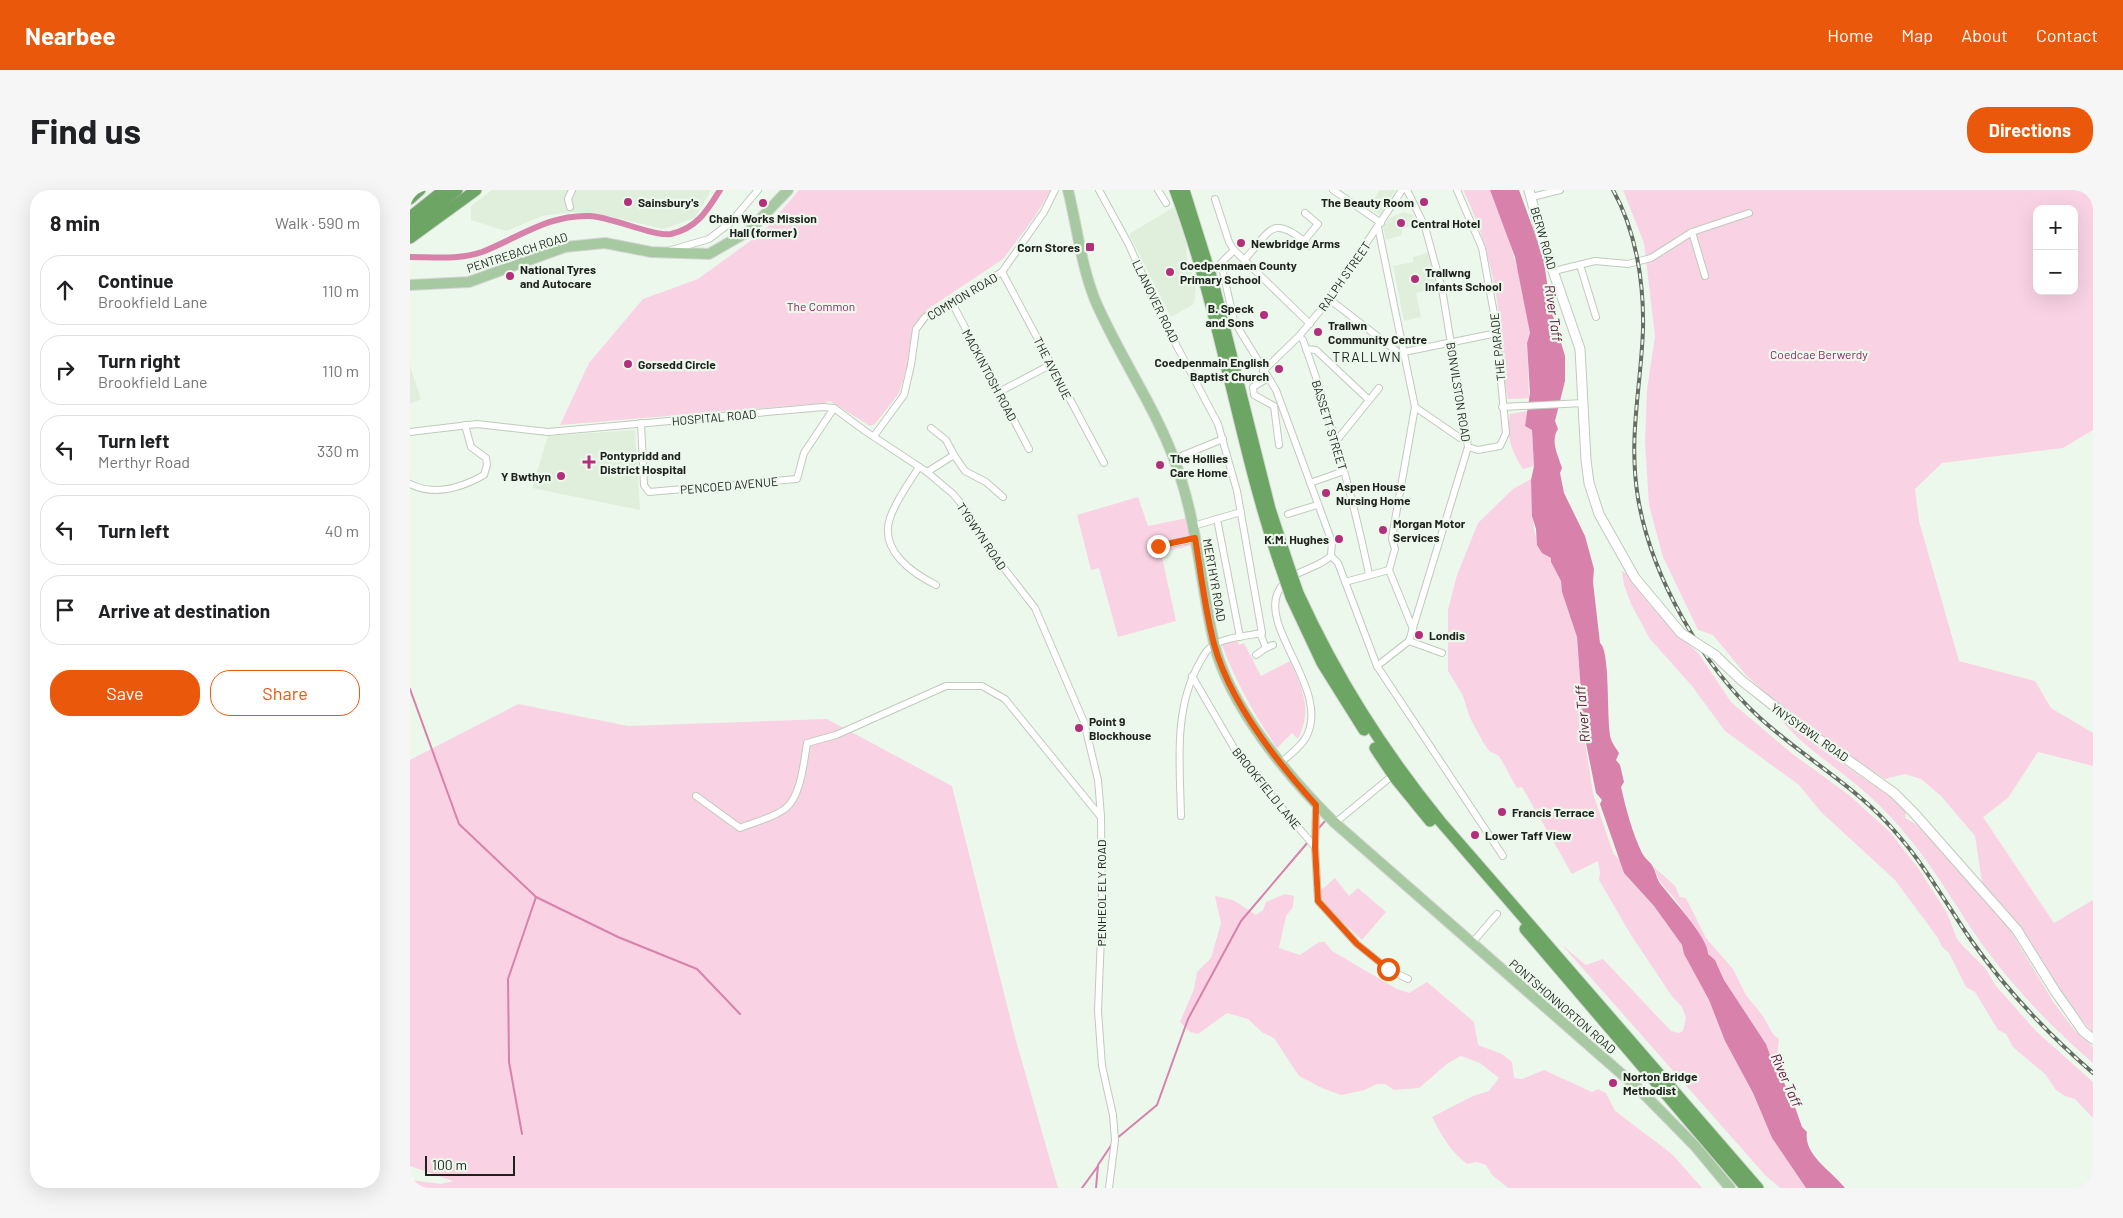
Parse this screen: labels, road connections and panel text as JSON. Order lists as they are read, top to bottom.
{
  "streets": {
    "main road": [
      "BERW ROAD",
      "PENTREBACH ROAD",
      "MERTHYR ROAD",
      "YNYSYBWL ROAD",
      "PONTSHONNORTON ROAD"
    ],
    "street": [
      "RALPH STREET",
      "COMMON ROAD",
      "LLANOVER ROAD",
      "THE PARADE",
      "THE AVENUE",
      "MACKINTOSH ROAD",
      "BONVILSTON ROAD",
      "HOSPITAL ROAD",
      "BASSETT STREET",
      "PENCOED AVENUE",
      "TYGWYN ROAD",
      "BROOKFIELD LANE",
      "PENHEOL ELY ROAD"
    ]
  },
  "crossings": [
    ["BERW ROAD", "YNYSYBWL ROAD"],
    ["RALPH STREET", "BASSETT STREET"],
    ["COMMON ROAD", "THE AVENUE"],
    ["COMMON ROAD", "MACKINTOSH ROAD"],
    ["COMMON ROAD", "TYGWYN ROAD"],
    ["THE PARADE", "BONVILSTON ROAD"],
    ["HOSPITAL ROAD", "PENCOED AVENUE"],
    ["TYGWYN ROAD", "PENHEOL ELY ROAD"],
    ["MERTHYR ROAD", "BROOKFIELD LANE"],
    ["MERTHYR ROAD", "PONTSHONNORTON ROAD"]
  ],
  "districts": ["TRALLWN"],
  "water": ["River Taff"],
  "parks": ["The Common", "Coedcae Berwerdy"],
  "places": {
    "other": [
      "Sainsbury's",
      "The Beauty Room",
      "Chain Works Mission Hall (former)",
      "Central Hotel",
      "Newbridge Arms",
      "Coedpenmaen County Primary School",
      "National Tyres and Autocare",
      "Trallwng Infants School",
      "B. Speck and Sons",
      "Trallwn Community Centre",
      "Gorsedd Circle",
      "Coedpenmain English Baptist Church",
      "The Hollies Care Home",
      "Y Bwthyn",
      "Aspen House Nursing Home",
      "Morgan Motor Services",
      "K.M. Hughes",
      "Londis",
      "Point 9 Blockhouse",
      "Francis Terrace",
      "Lower Taff View",
      "Norton Bridge Methodist"
    ],
    "transit": ["Corn Stores"],
    "health": ["Pontypridd and District Hospital"]
  },
  "scale_bar": "100 m",
  "page": {
    "header": "Nearbee",
    "nav": [
      "Home",
      "Map",
      "About",
      "Contact"
    ],
    "buttons": [
      "Directions",
      ["Save", "Share"]
    ],
    "title": "Find us",
    "heading": ["8 min", "Walk · 590 m"],
    "map_buttons": ["+", "−"],
    "list": [
      ["Continue", "Brookfield Lane", "110 m"],
      ["Turn right", "Brookfield Lane", "110 m"],
      ["Turn left", "Merthyr Road", "330 m"],
      ["Turn left", "40 m"],
      "Arrive at destination"
    ],
    "scale": "100 m"
  }
}
